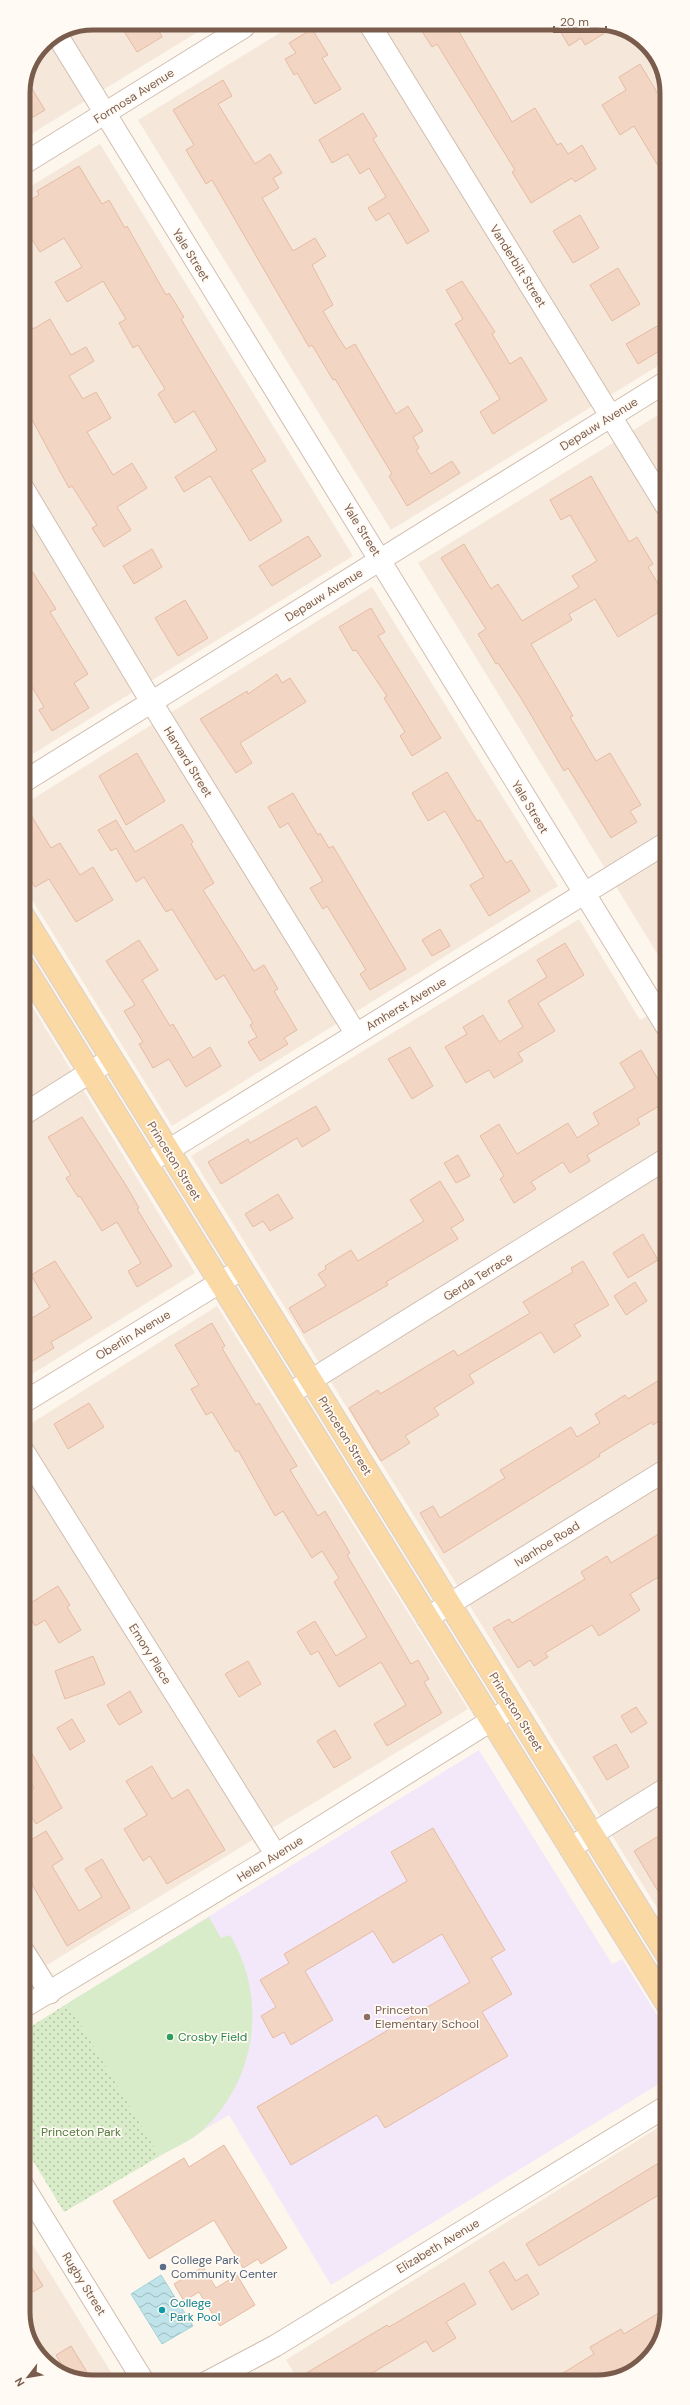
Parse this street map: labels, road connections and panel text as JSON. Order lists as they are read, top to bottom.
{
  "streets": {
    "main road": ["Princeton Street"],
    "street": [
      "Formosa Avenue",
      "Yale Street",
      "Vanderbilt Street",
      "Depauw Avenue",
      "Harvard Street",
      "Amherst Avenue",
      "Gerda Terrace",
      "Oberlin Avenue",
      "Ivanhoe Road",
      "Emory Place",
      "Helen Avenue",
      "Elizabeth Avenue",
      "Rugby Street"
    ]
  },
  "crossings": [
    ["Formosa Avenue", "Yale Street"],
    ["Yale Street", "Depauw Avenue"],
    ["Yale Street", "Amherst Avenue"],
    ["Vanderbilt Street", "Depauw Avenue"],
    ["Depauw Avenue", "Harvard Street"],
    ["Harvard Street", "Amherst Avenue"],
    ["Amherst Avenue", "Princeton Street"],
    ["Princeton Street", "Gerda Terrace"],
    ["Princeton Street", "Oberlin Avenue"],
    ["Princeton Street", "Ivanhoe Road"],
    ["Princeton Street", "Helen Avenue"],
    ["Emory Place", "Helen Avenue"]
  ],
  "parks": ["Princeton Park"],
  "places": [
    "Princeton Elementary School",
    "Crosby Field",
    "College Park Community Center",
    "College Park Pool"
  ],
  "scale_bar": "20 m",
  "north": "bottom left"
}
